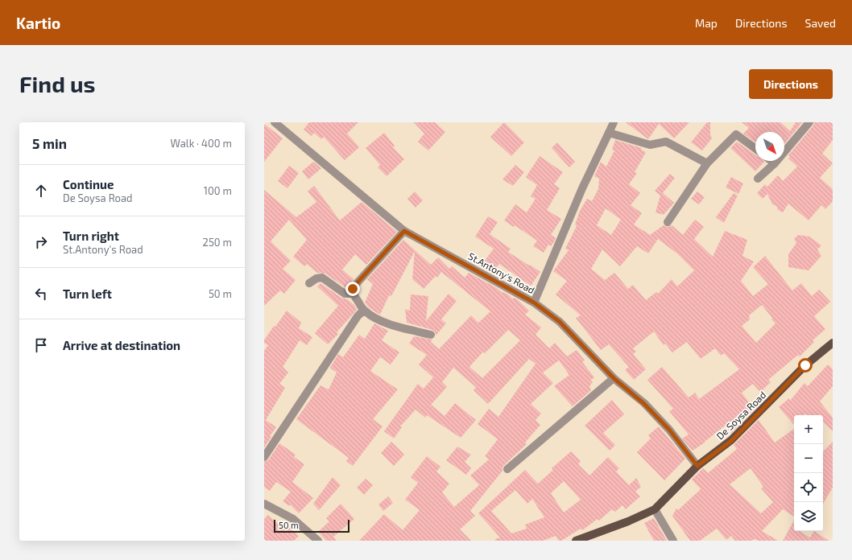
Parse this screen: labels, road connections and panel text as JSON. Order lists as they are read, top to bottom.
{
  "streets": {
    "main road": ["De Soysa Road"],
    "street": ["St.Antony's Road"]
  },
  "crossings": [
    ["St.Antony's Road", "De Soysa Road"]
  ],
  "scale_bar": "50 m",
  "north": "bottom right",
  "page": {
    "header": "Kartio",
    "nav": ["Map", "Directions", "Saved"],
    "buttons": "Directions",
    "title": "Find us",
    "heading": ["5 min", "Walk · 400 m"],
    "list": [
      ["Continue", "De Soysa Road", "100 m"],
      ["Turn right", "St.Antony's Road", "250 m"],
      ["Turn left", "50 m"],
      "Arrive at destination"
    ],
    "map_buttons": ["+", "−"],
    "scale": "50 m"
  }
}
